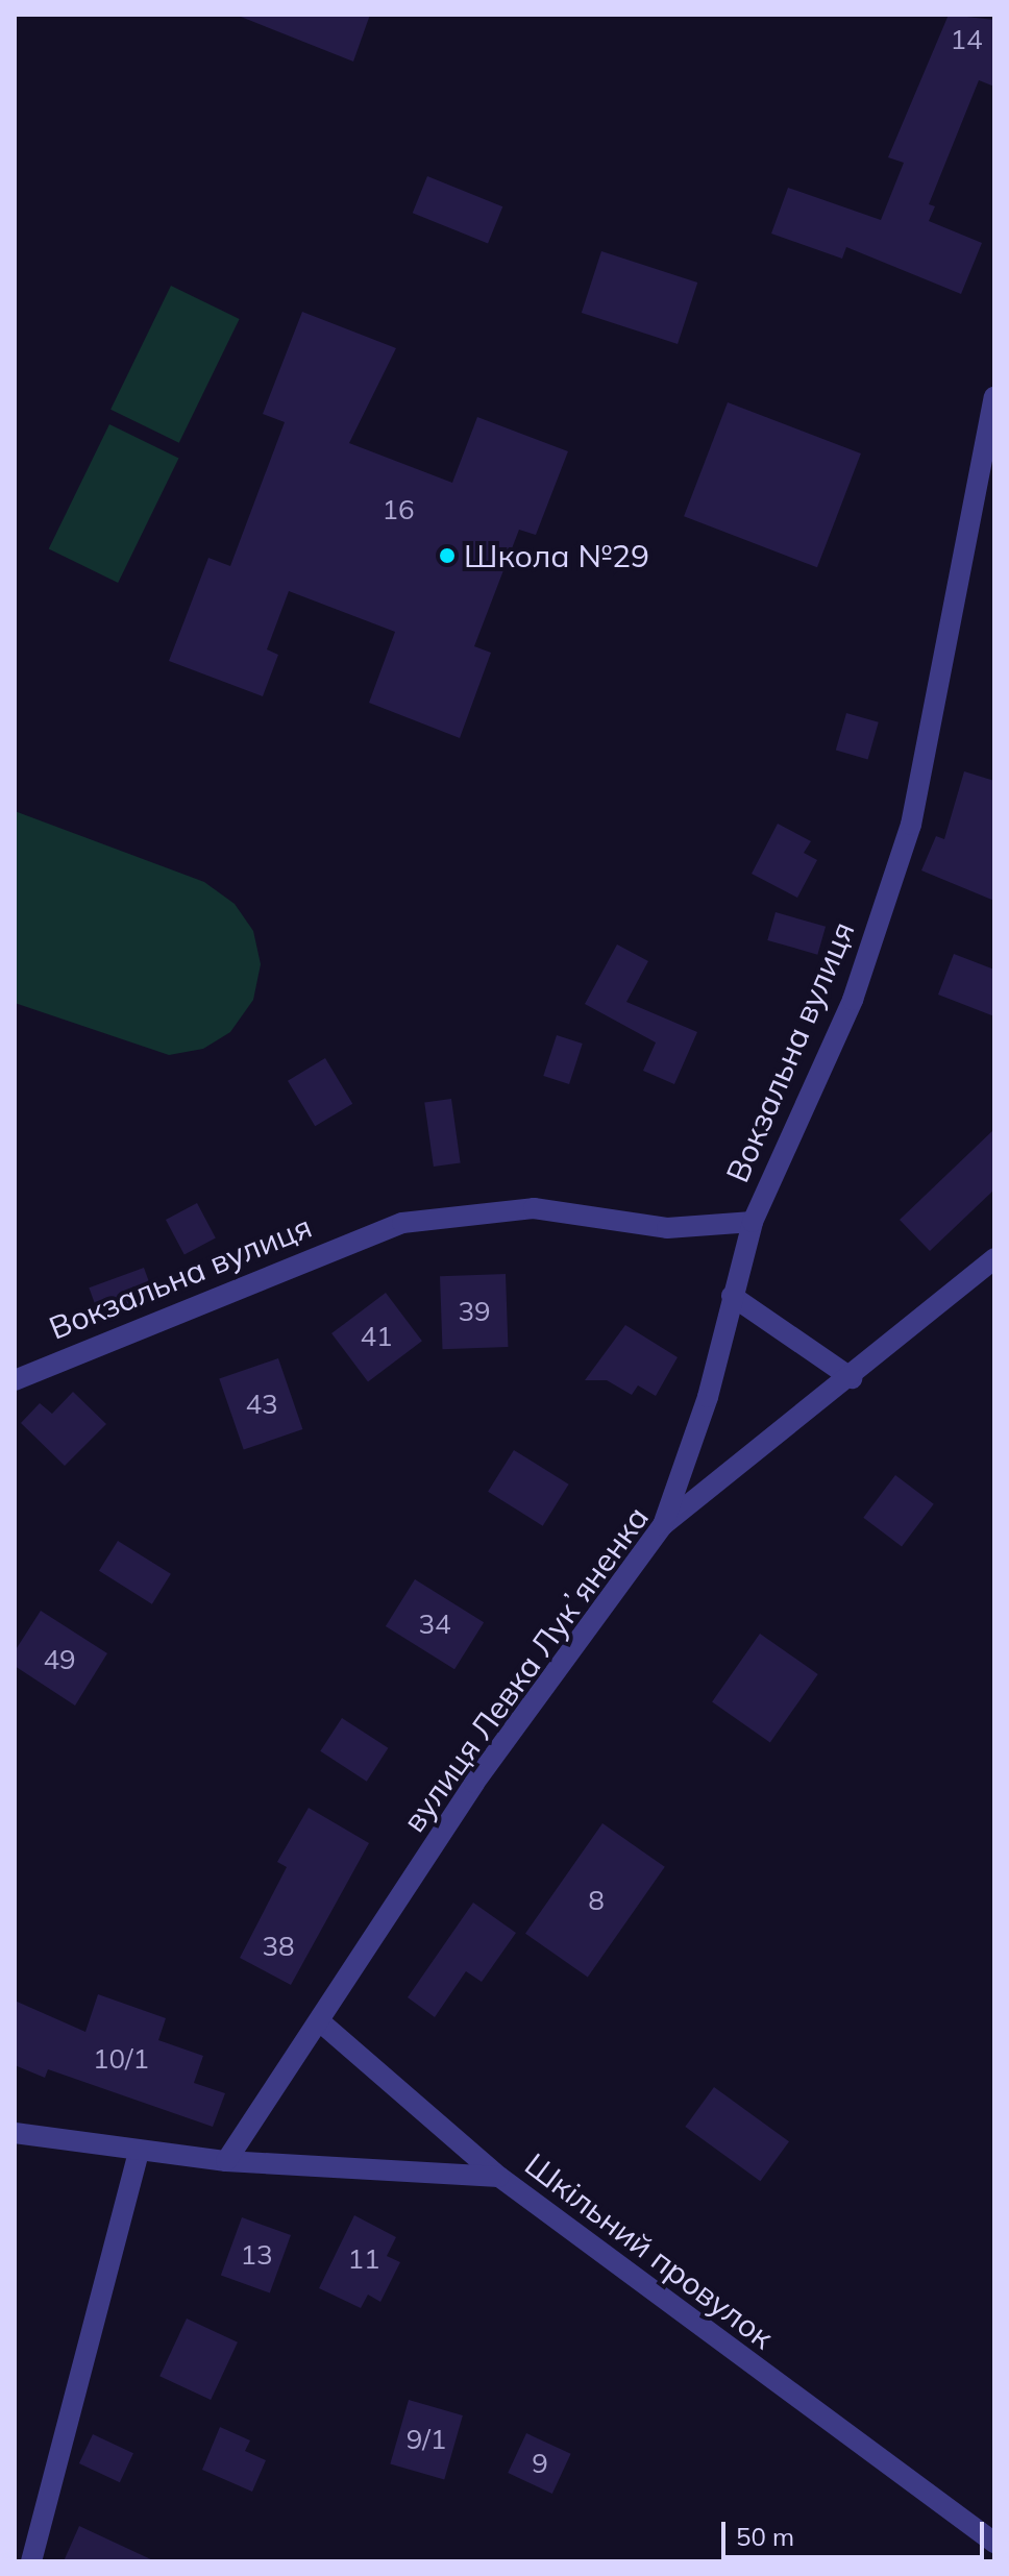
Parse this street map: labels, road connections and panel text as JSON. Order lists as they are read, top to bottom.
{
  "streets": {
    "street": ["Вокзальна вулиця", "вулиця Левка Лукʼяненка", "Шкільний провулок"]
  },
  "crossings": [
    ["вулиця Левка Лукʼяненка", "Шкільний провулок"]
  ],
  "places": ["Школа №29"],
  "house_numbers": [
    "14",
    "16",
    "39",
    "41",
    "43",
    "34",
    "49",
    "8",
    "38",
    "10/1",
    "13",
    "11",
    "9/1",
    "9"
  ],
  "scale_bar": "50 m"
}
